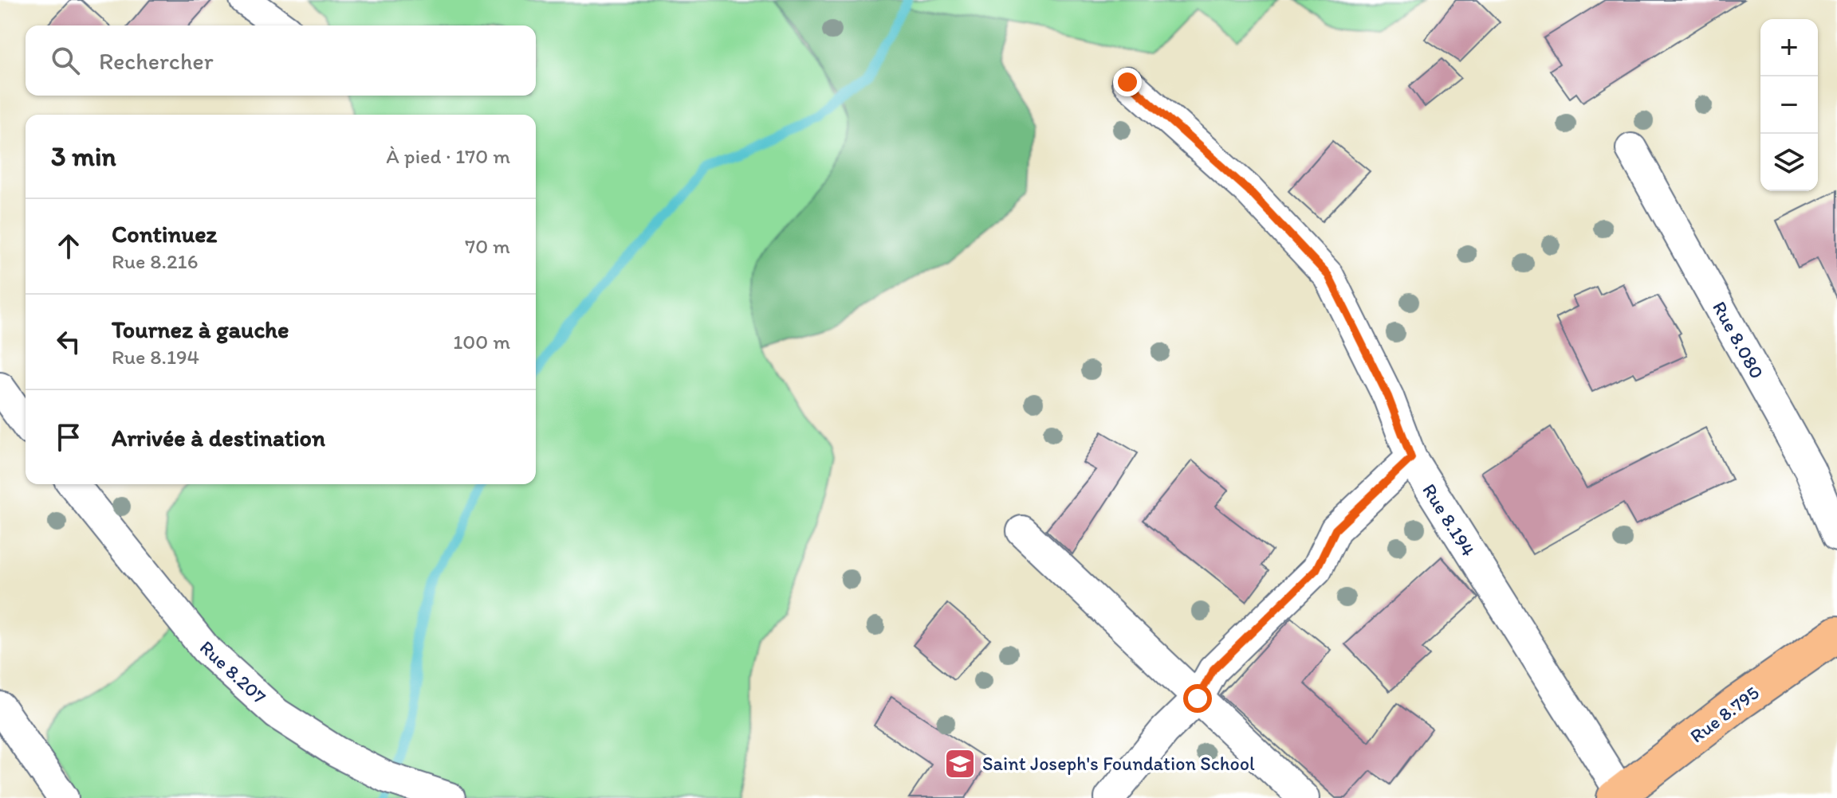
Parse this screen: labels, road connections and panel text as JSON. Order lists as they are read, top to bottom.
{
  "streets": {
    "highway": ["Rue 8.795"],
    "street": ["Rue 8.080", "Rue 8.194", "Rue 8.207"]
  },
  "crossings": [
    ["Rue 8.194", "Rue 8.795"]
  ],
  "places": {
    "school or university": ["Saint Joseph's Foundation School"]
  },
  "page": {
    "map_buttons": ["+", "−"],
    "search": "Rechercher",
    "heading": ["3 min", "À pied · 170 m"],
    "list": [
      ["Continuez", "Rue 8.216", "70 m"],
      ["Tournez à gauche", "Rue 8.194", "100 m"],
      "Arrivée à destination"
    ]
  }
}
